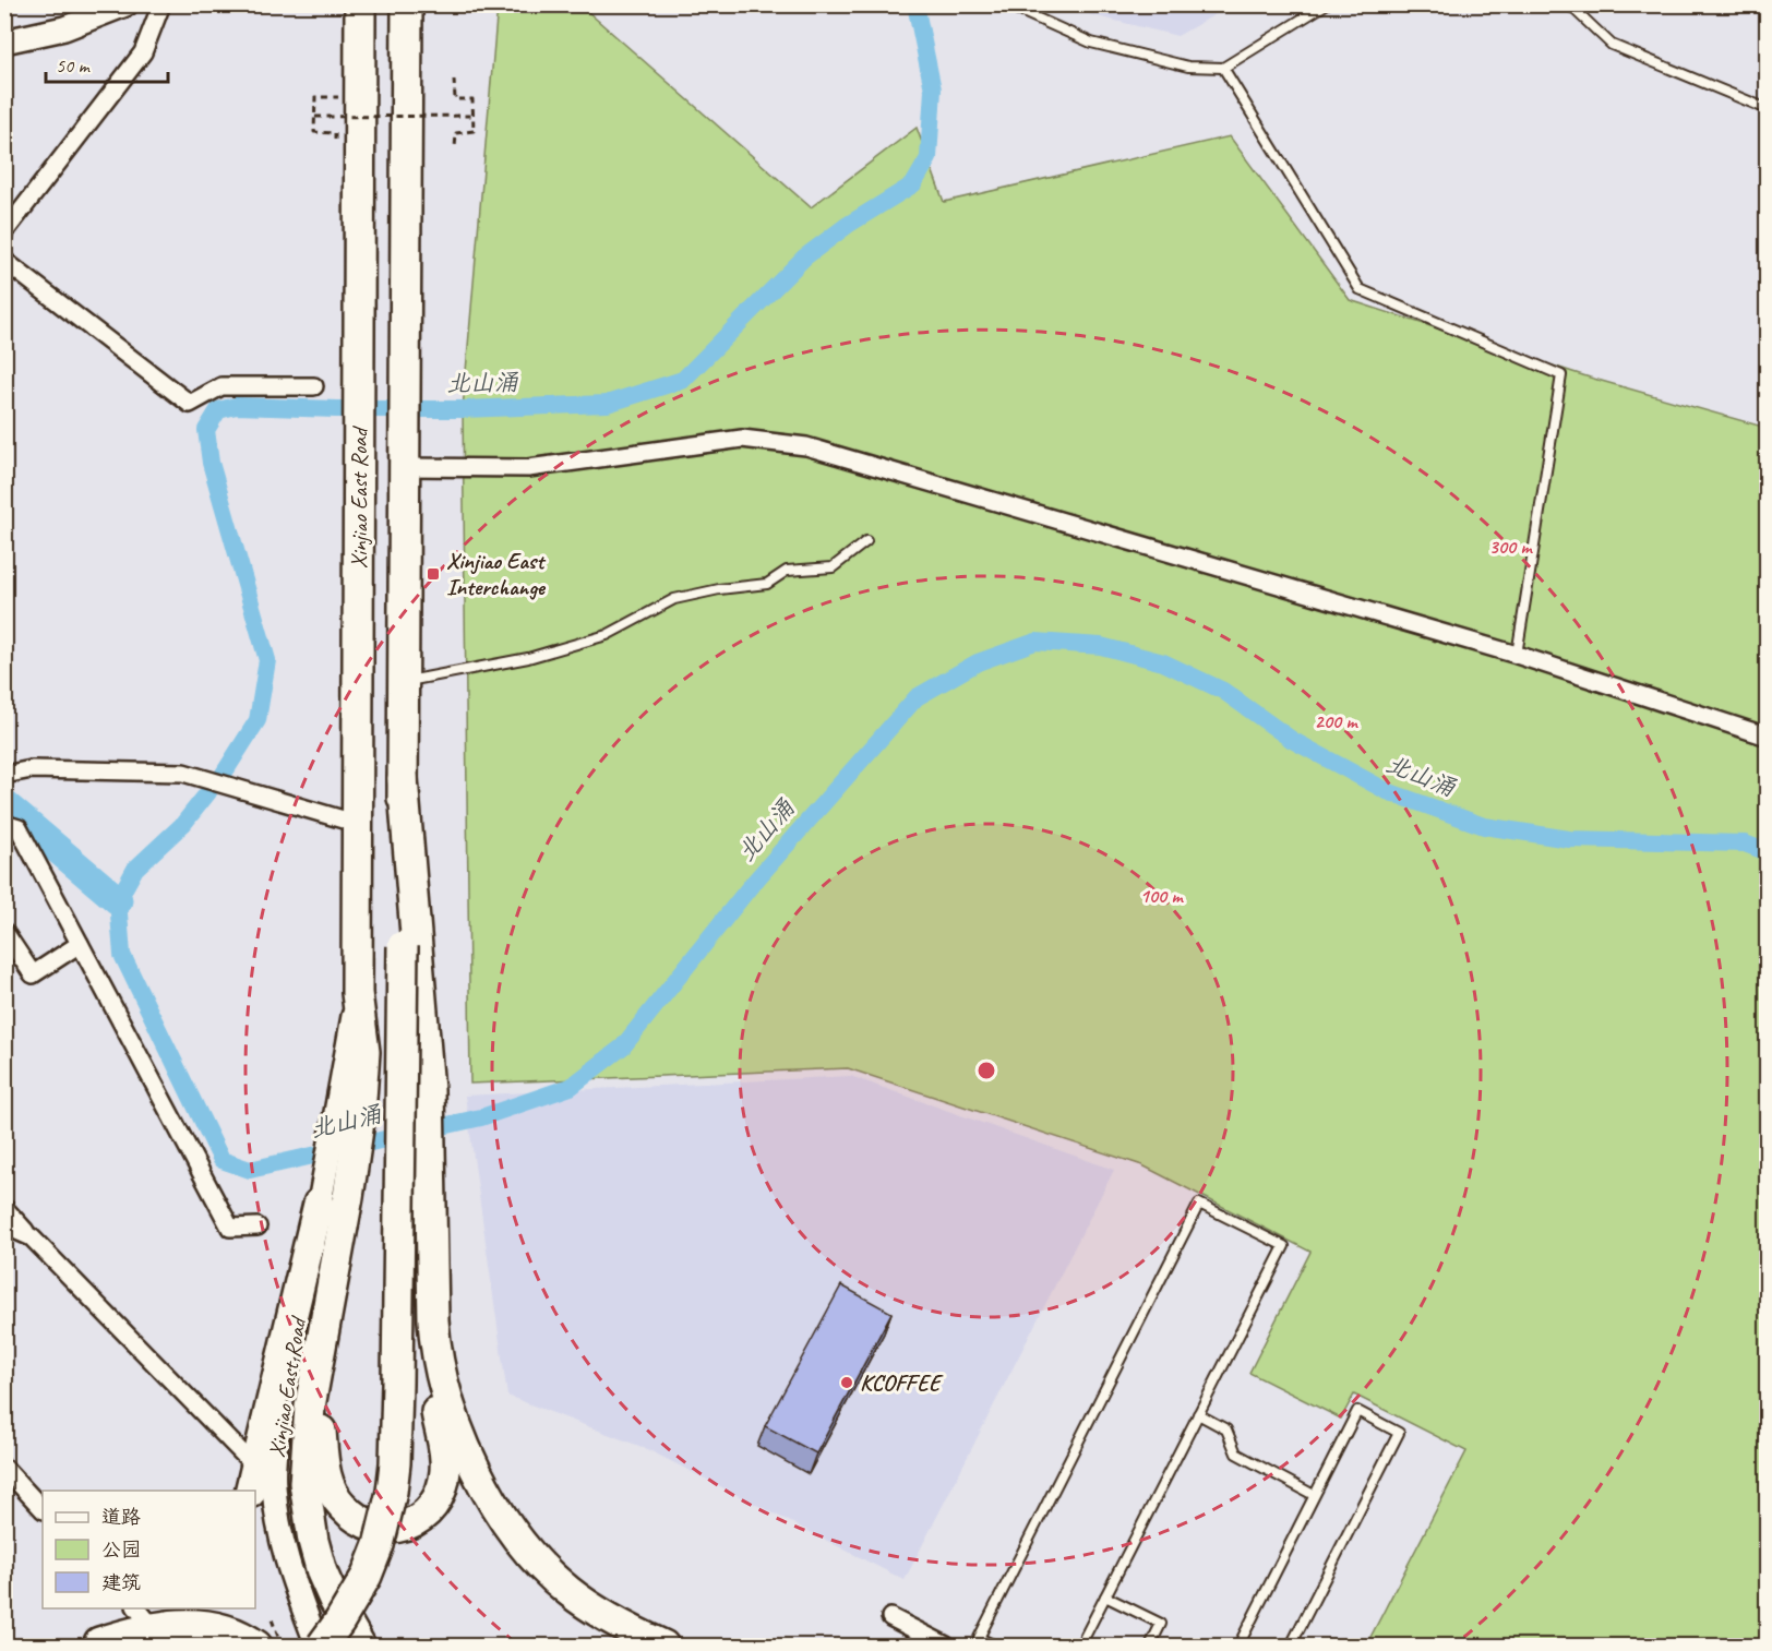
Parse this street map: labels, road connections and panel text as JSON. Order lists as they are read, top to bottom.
{
  "streets": {
    "highway": ["Xinjiao East Road"]
  },
  "water": ["北山涌"],
  "places": {
    "transit": ["Xinjiao East Interchange"],
    "other": ["KCOFFEE"]
  },
  "legend": ["道路", "公园", "建筑"],
  "scale_bar": "50 m",
  "rings": ["300 m", "200 m", "100 m"]
}
